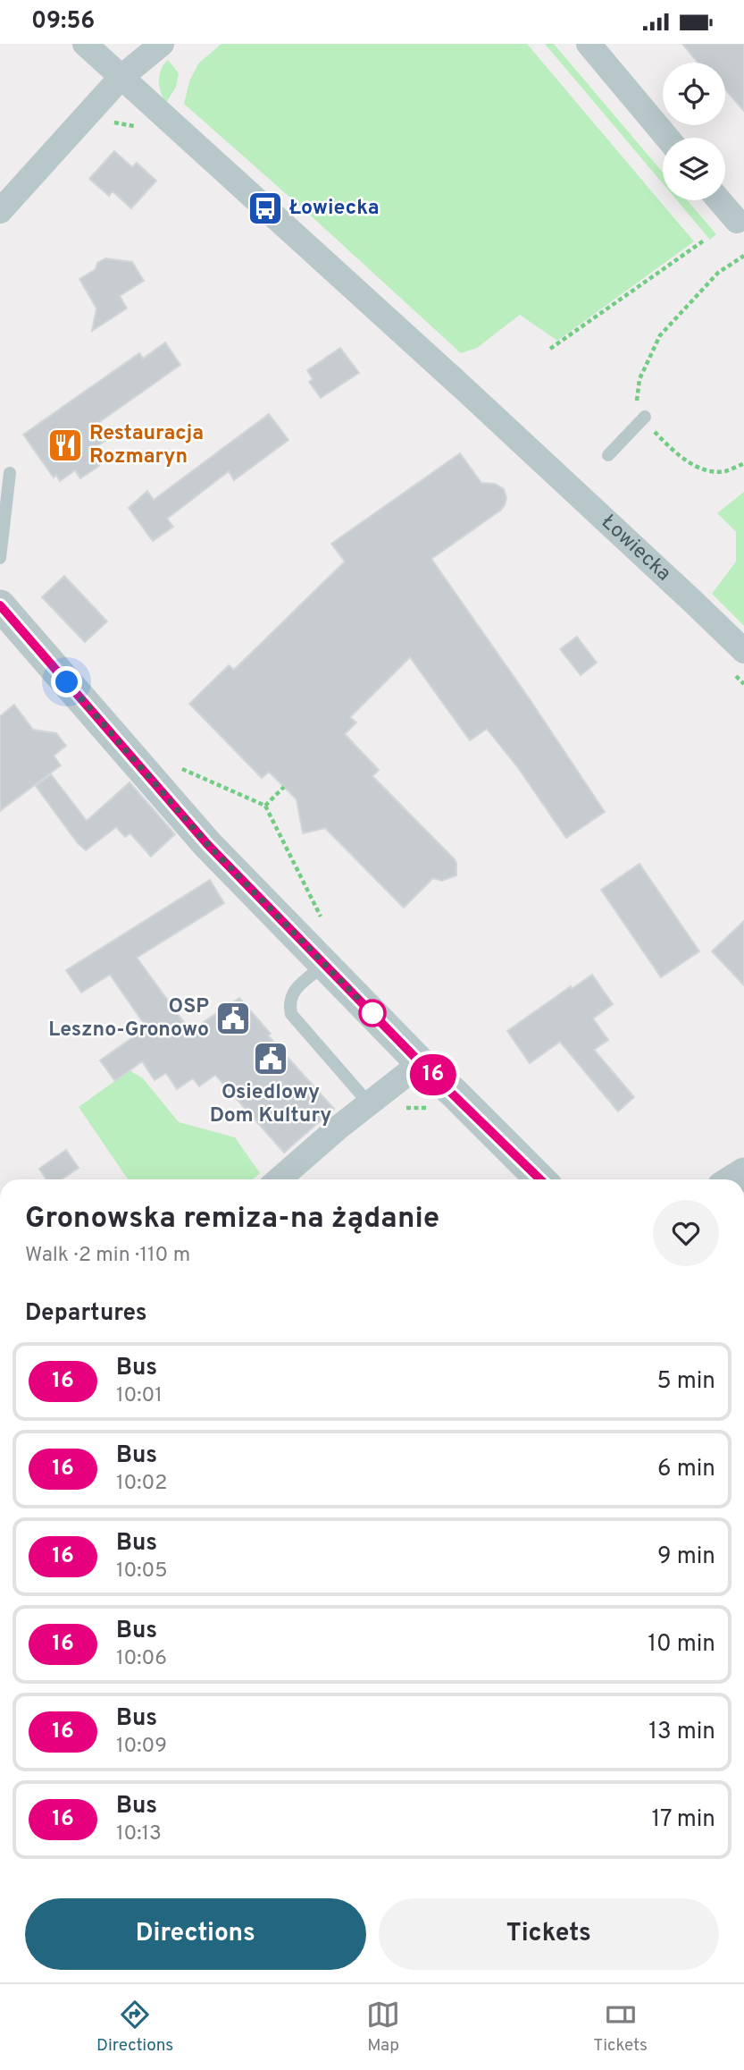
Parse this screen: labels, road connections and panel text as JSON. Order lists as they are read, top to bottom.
{
  "streets": {
    "street": ["Łowiecka"]
  },
  "places": {
    "bus stop": ["Łowiecka"],
    "restaurant": ["Restauracja Rozmaryn"],
    "public building": ["OSP Leszno-Gronowo", "Osiedlowy Dom Kultury"]
  },
  "lines": ["bus line 16"],
  "page": {
    "status": "09:56",
    "on_map": "16",
    "heading": [
      ["Gronowska remiza-na żądanie", "Walk · 2 min · 110 m"],
      "Departures"
    ],
    "list": [
      {
        "mark": "16",
        "name": "Bus",
        "note": "10:01",
        "value": "5 min"
      },
      {
        "mark": "16",
        "name": "Bus",
        "note": "10:02",
        "value": "6 min"
      },
      {
        "mark": "16",
        "name": "Bus",
        "note": "10:05",
        "value": "9 min"
      },
      {
        "mark": "16",
        "name": "Bus",
        "note": "10:06",
        "value": "10 min"
      },
      {
        "mark": "16",
        "name": "Bus",
        "note": "10:09",
        "value": "13 min"
      },
      {
        "mark": "16",
        "name": "Bus",
        "note": "10:13",
        "value": "17 min"
      }
    ],
    "buttons": ["Directions", "Tickets"],
    "tabs": ["Directions", "Map", "Tickets"]
  }
}
